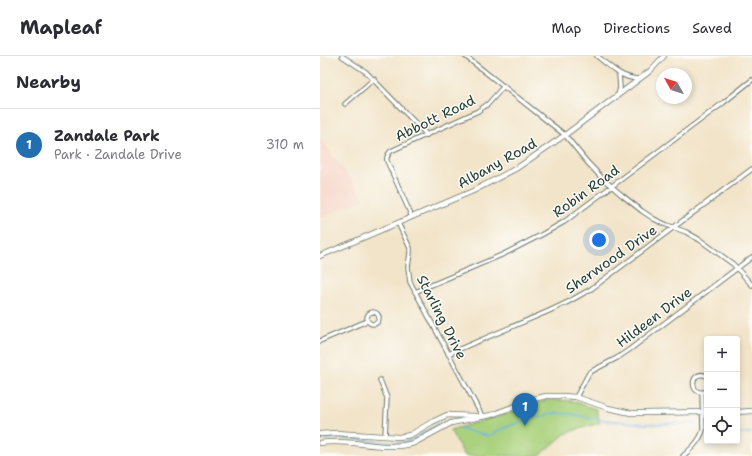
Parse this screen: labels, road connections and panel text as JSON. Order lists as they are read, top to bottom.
{
  "streets": {
    "street": [
      "Abbott Road",
      "Albany Road",
      "Robin Road",
      "Sherwood Drive",
      "Starling Drive",
      "Hildeen Drive"
    ]
  },
  "crossings": [
    ["Abbott Road", "Albany Road"],
    ["Albany Road", "Starling Drive"],
    ["Robin Road", "Starling Drive"],
    ["Sherwood Drive", "Starling Drive"]
  ],
  "north": "top left",
  "page": {
    "header": "Mapleaf",
    "nav": ["Map", "Directions", "Saved"],
    "heading": "Nearby",
    "list": [
      {
        "mark": "1",
        "name": "Zandale Park",
        "note": "Park · Zandale Drive",
        "value": "310 m"
      }
    ],
    "map_buttons": ["+", "−"],
    "pins": "1"
  }
}
